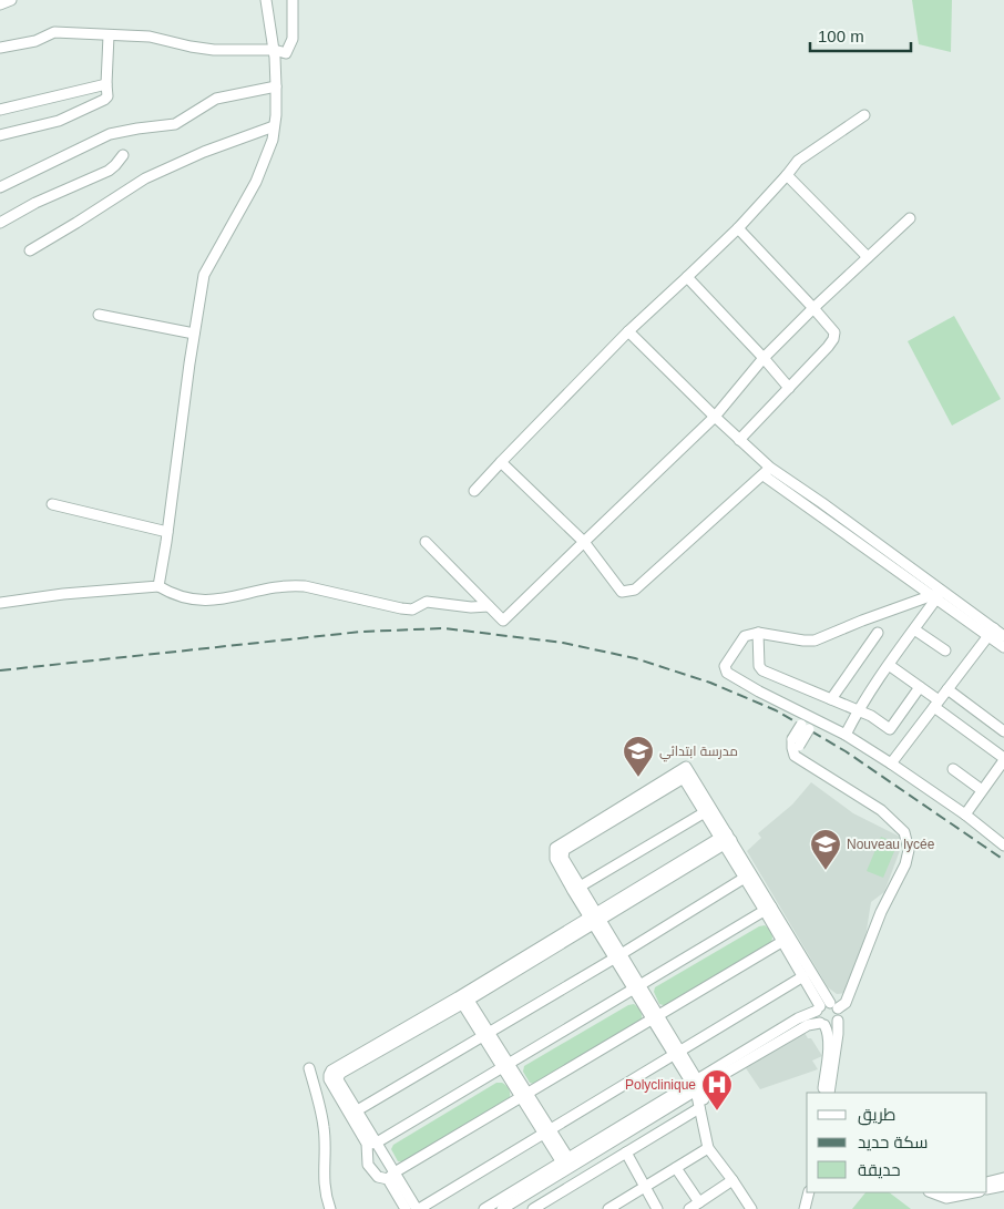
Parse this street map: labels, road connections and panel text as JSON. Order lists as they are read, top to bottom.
{
  "places": {
    "school or university": ["مدرسة ابتدائي", "Nouveau lycée"],
    "hospital": ["Polyclinique"]
  },
  "legend": ["طريق", "سكة حديد", "حديقة"],
  "scale_bar": "100 m"
}
